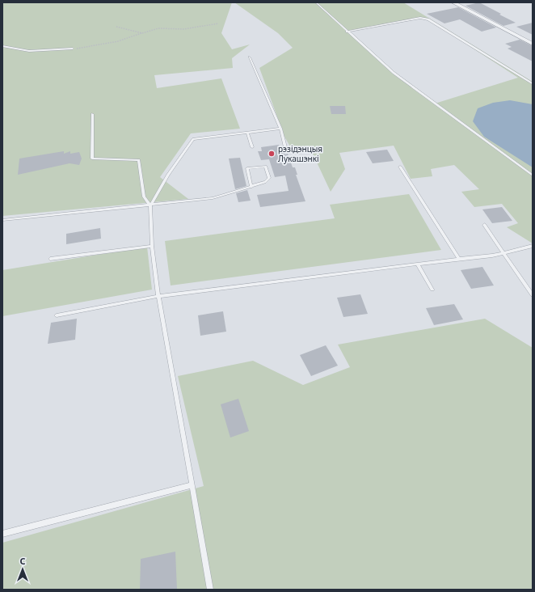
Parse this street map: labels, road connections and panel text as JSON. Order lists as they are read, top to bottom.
{
  "places": ["рэзідэнцыя Лукашэнкі"],
  "north": "top"
}
